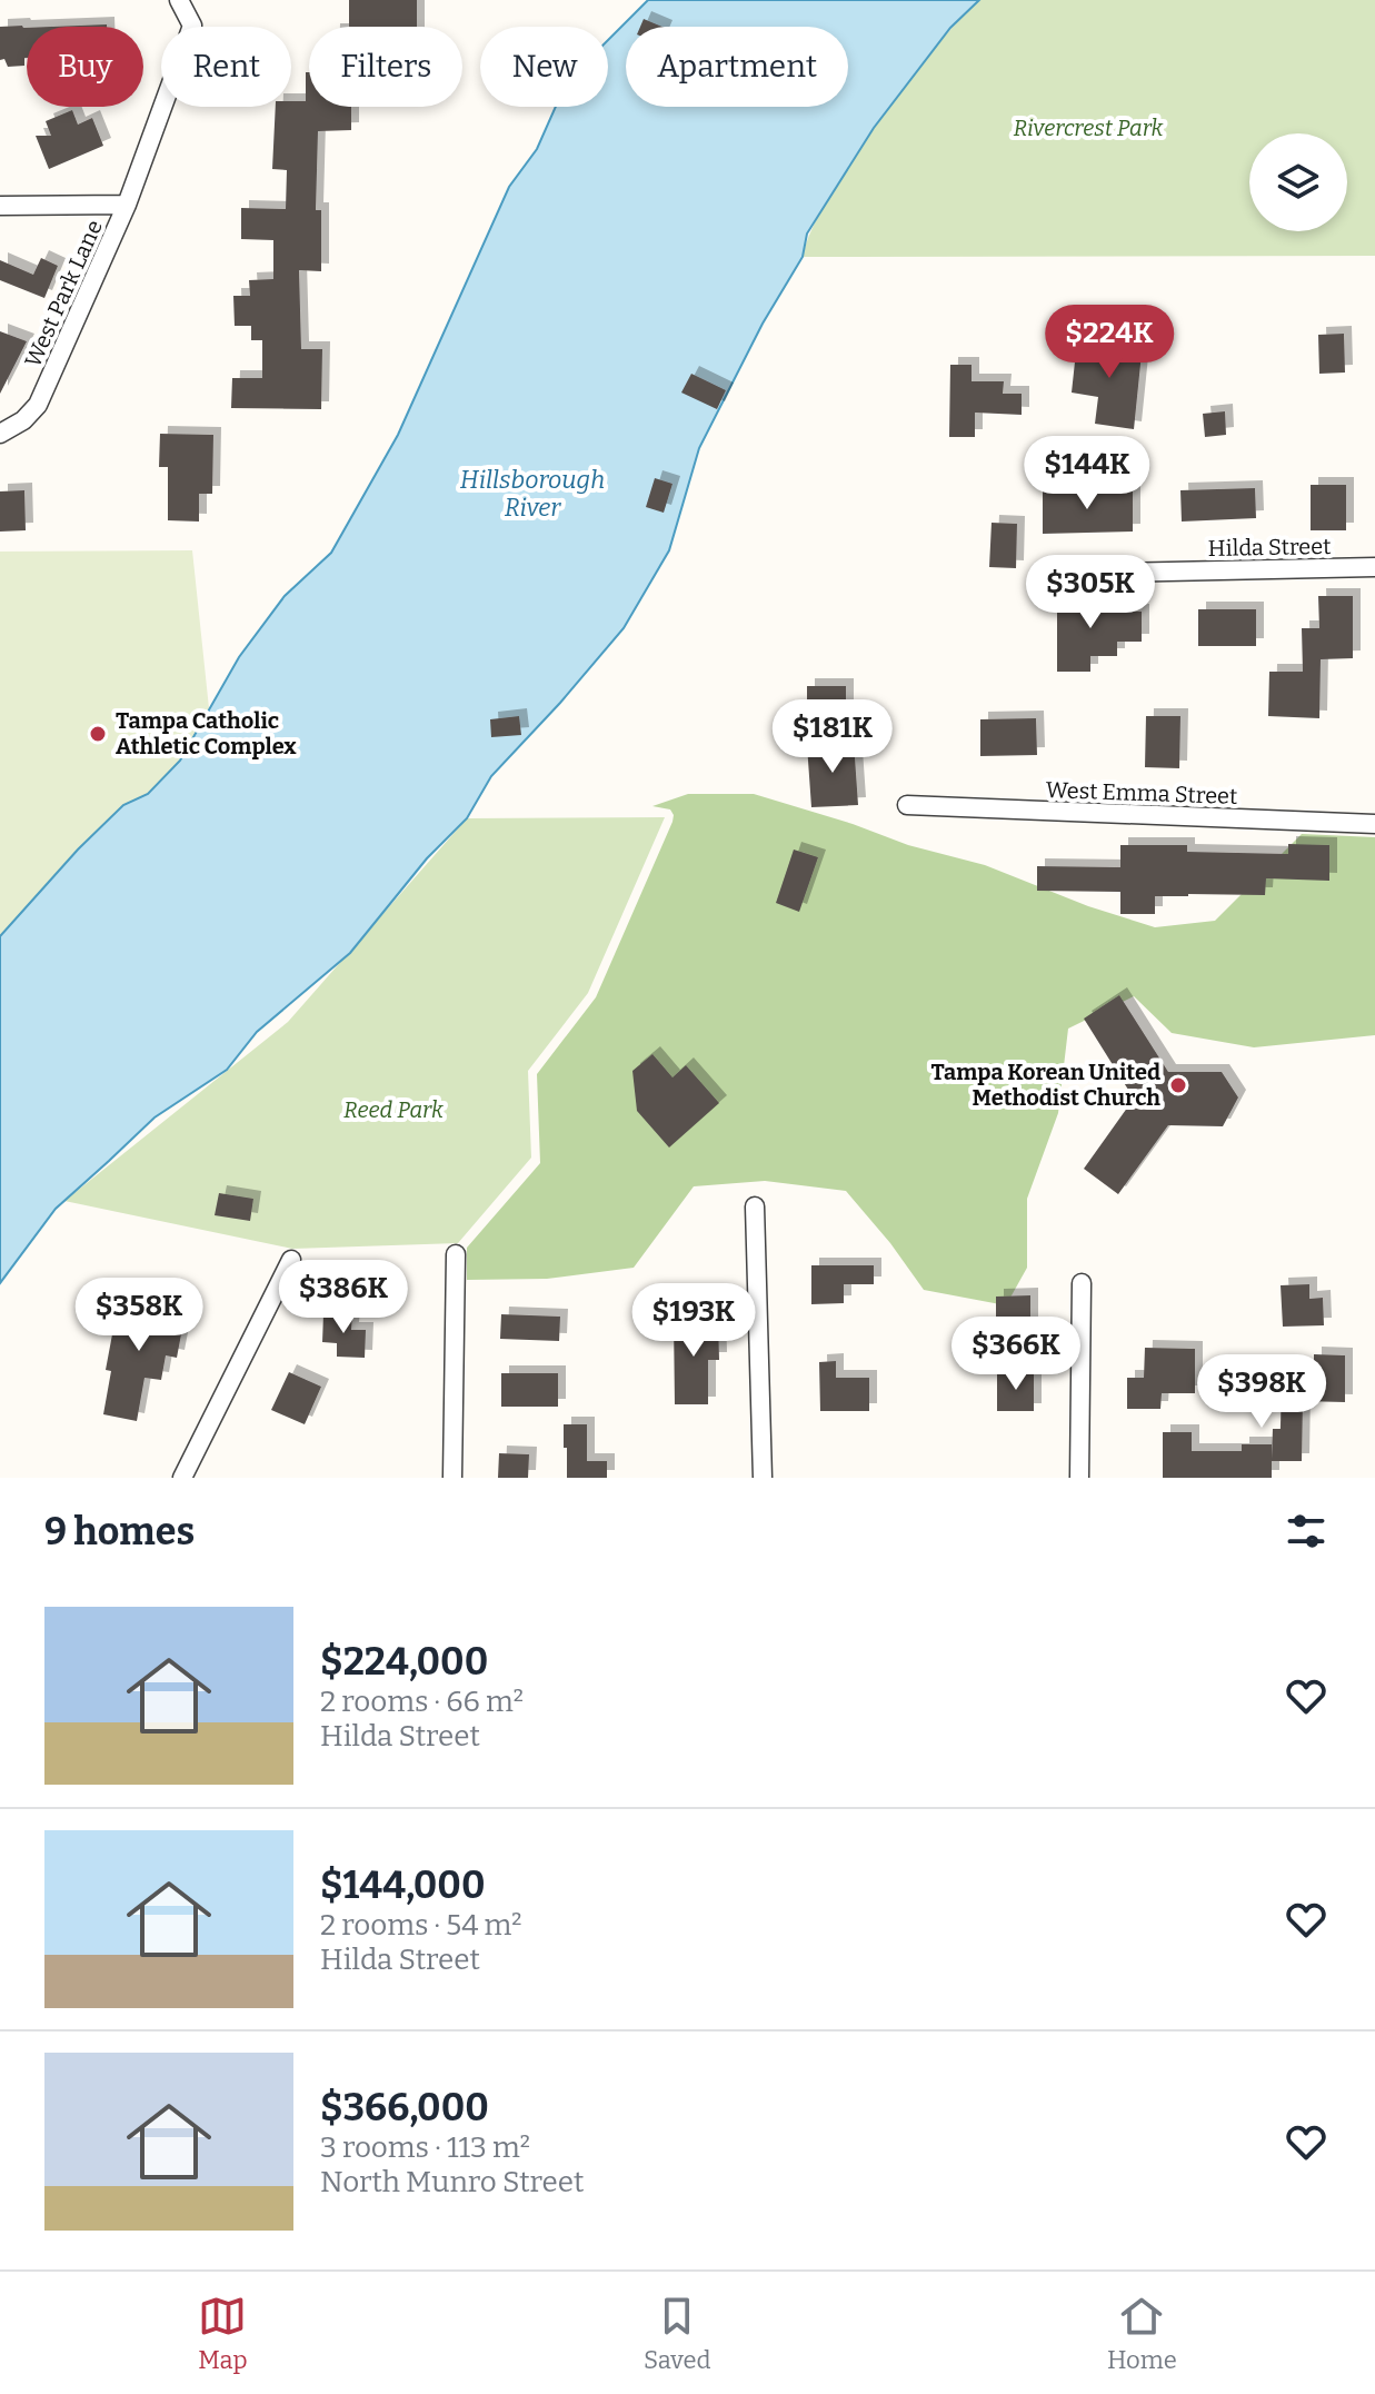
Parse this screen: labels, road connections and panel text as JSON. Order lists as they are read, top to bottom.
{
  "streets": {
    "street": ["West Park Lane", "Hilda Street", "West Emma Street"]
  },
  "water": ["Hillsborough River"],
  "parks": ["Rivercrest Park", "Reed Park"],
  "places": ["Tampa Catholic Athletic Complex", "Tampa Korean United Methodist Church"],
  "page": {
    "chip": [
      "Buy",
      "Rent",
      "Filters",
      "New",
      "Apartment"
    ],
    "price": [
      "$224K",
      "$144K",
      "$305K",
      "$181K",
      "$386K",
      "$358K",
      "$193K",
      "$366K",
      "$398K"
    ],
    "heading": "9 homes",
    "list": [
      {
        "name": "$224,000",
        "note": "2 rooms · 66 m² · Hilda Street"
      },
      {
        "name": "$144,000",
        "note": "2 rooms · 54 m² · Hilda Street"
      },
      {
        "name": "$366,000",
        "note": "3 rooms · 113 m² · North Munro Street"
      }
    ],
    "tabs": ["Map", "Saved", "Home"]
  }
}
